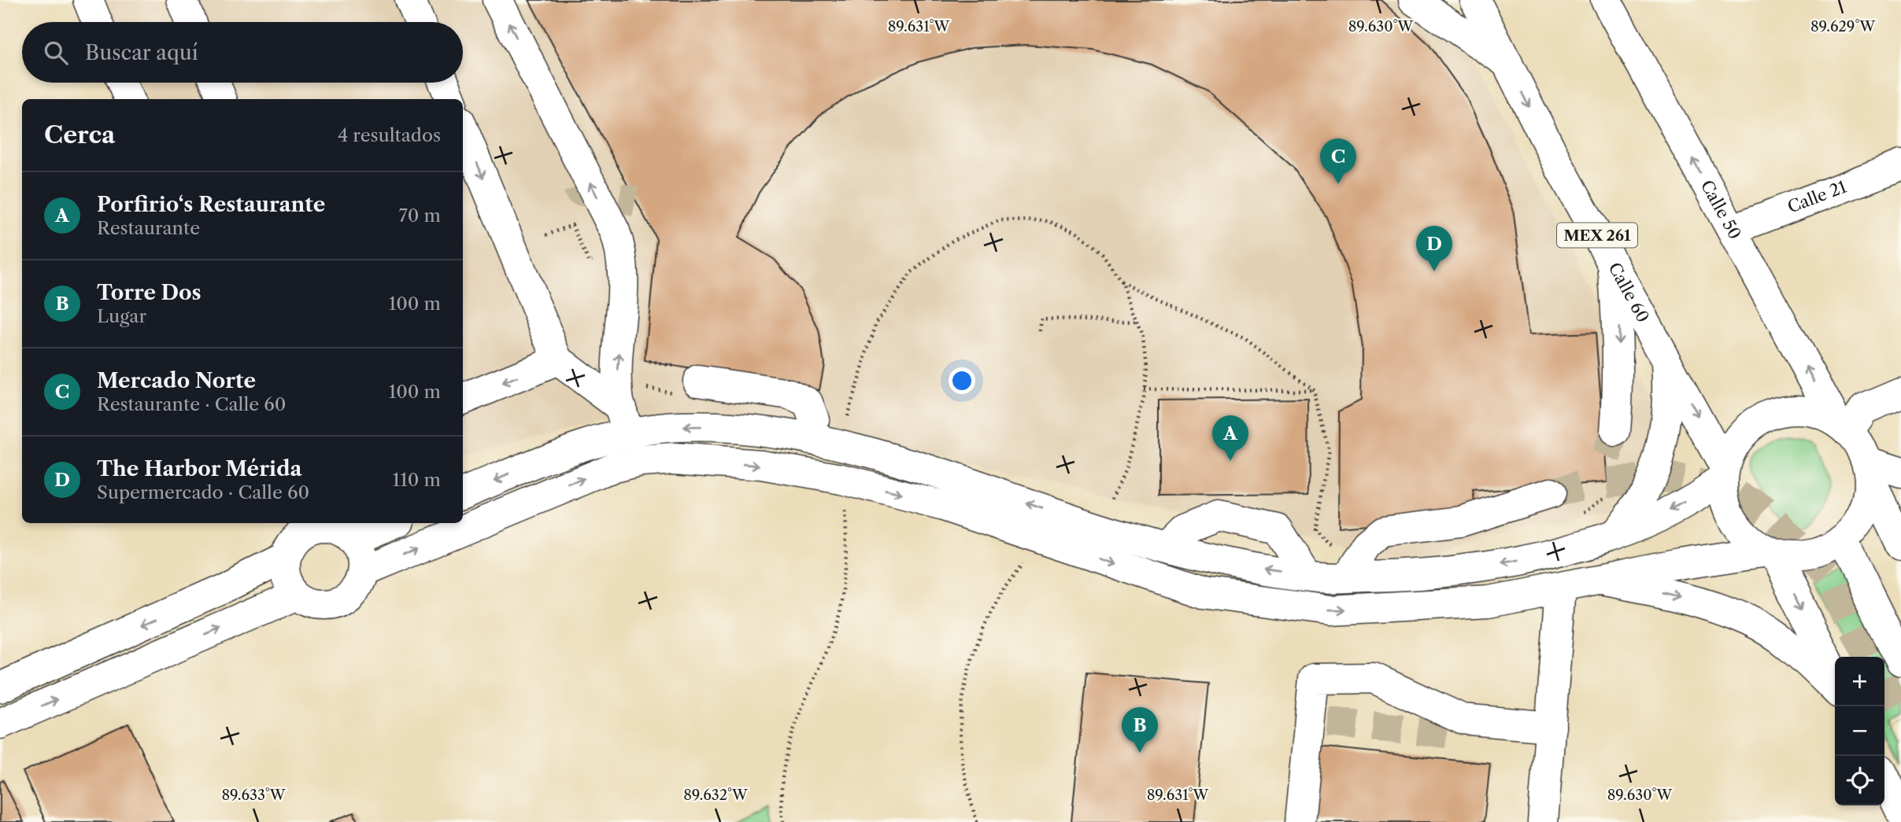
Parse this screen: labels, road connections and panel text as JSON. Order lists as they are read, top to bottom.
{
  "streets": {
    "street": [
      "Calle 21",
      "Calle 50",
      "MEX 261",
      "Calle 60"
    ]
  },
  "crossings": [
    ["Calle 21", "Calle 50"],
    ["Calle 50", "Calle 60"]
  ],
  "one_way": ["Calle 50", "Calle 60"],
  "page": {
    "search": "Buscar aquí",
    "heading": ["Cerca", "4 resultados"],
    "pins": [
      "C",
      "D",
      "A",
      "B"
    ],
    "list": [
      {
        "mark": "A",
        "name": "Porfirio‘s Restaurante",
        "note": "Restaurante",
        "value": "70 m"
      },
      {
        "mark": "B",
        "name": "Torre Dos",
        "note": "Lugar",
        "value": "100 m"
      },
      {
        "mark": "C",
        "name": "Mercado Norte",
        "note": "Restaurante · Calle 60",
        "value": "100 m"
      },
      {
        "mark": "D",
        "name": "The Harbor Mérida",
        "note": "Supermercado · Calle 60",
        "value": "110 m"
      }
    ],
    "map_buttons": ["+", "−"]
  },
  "coordinates": [
    "89.631°W",
    "89.630°W",
    "89.629°W",
    "89.633°W",
    "89.632°W"
  ]
}
